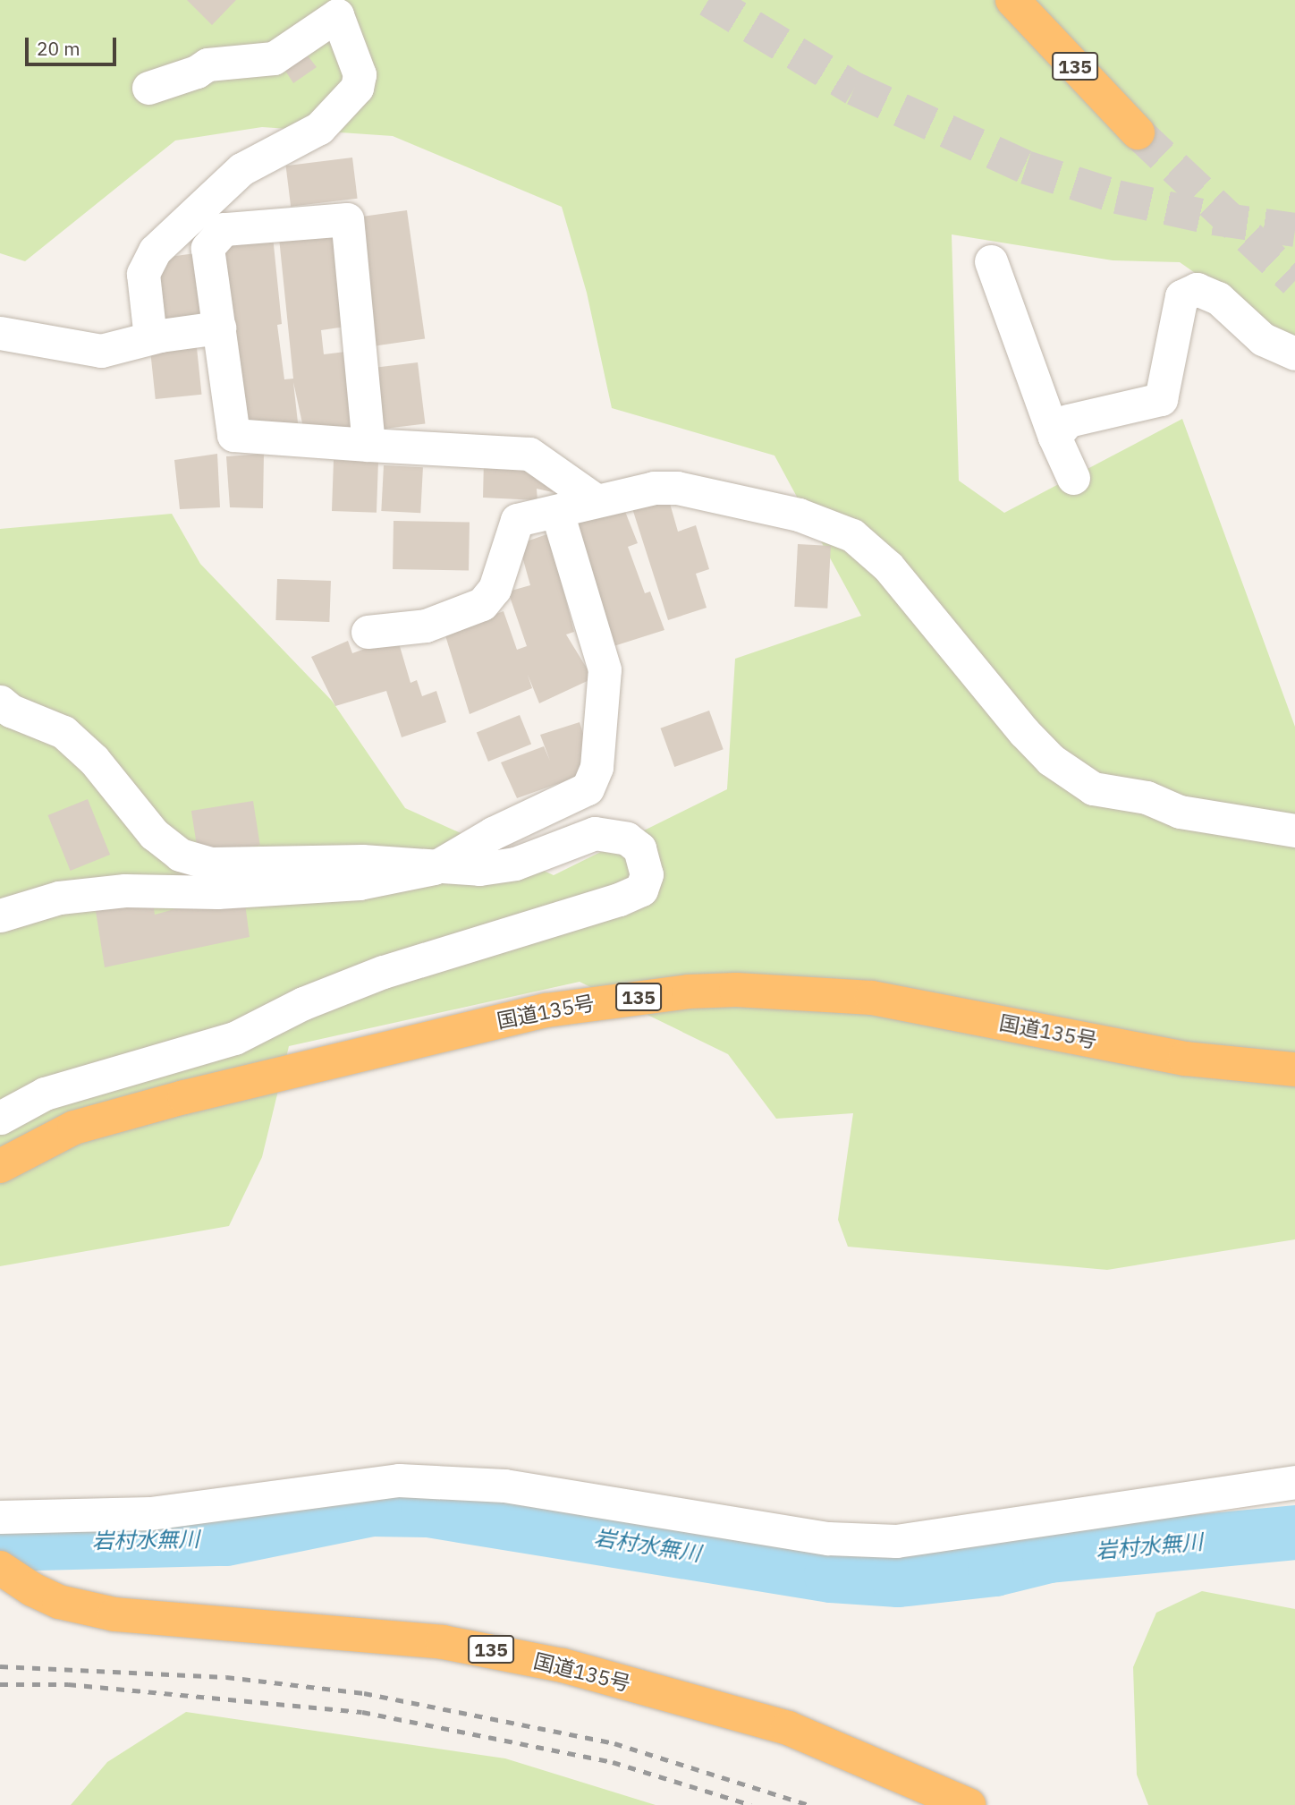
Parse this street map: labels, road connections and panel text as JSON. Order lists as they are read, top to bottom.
{
  "streets": {
    "highway": ["135", "国道135号"]
  },
  "water": ["岩村水無川"],
  "scale_bar": "20 m"
}
